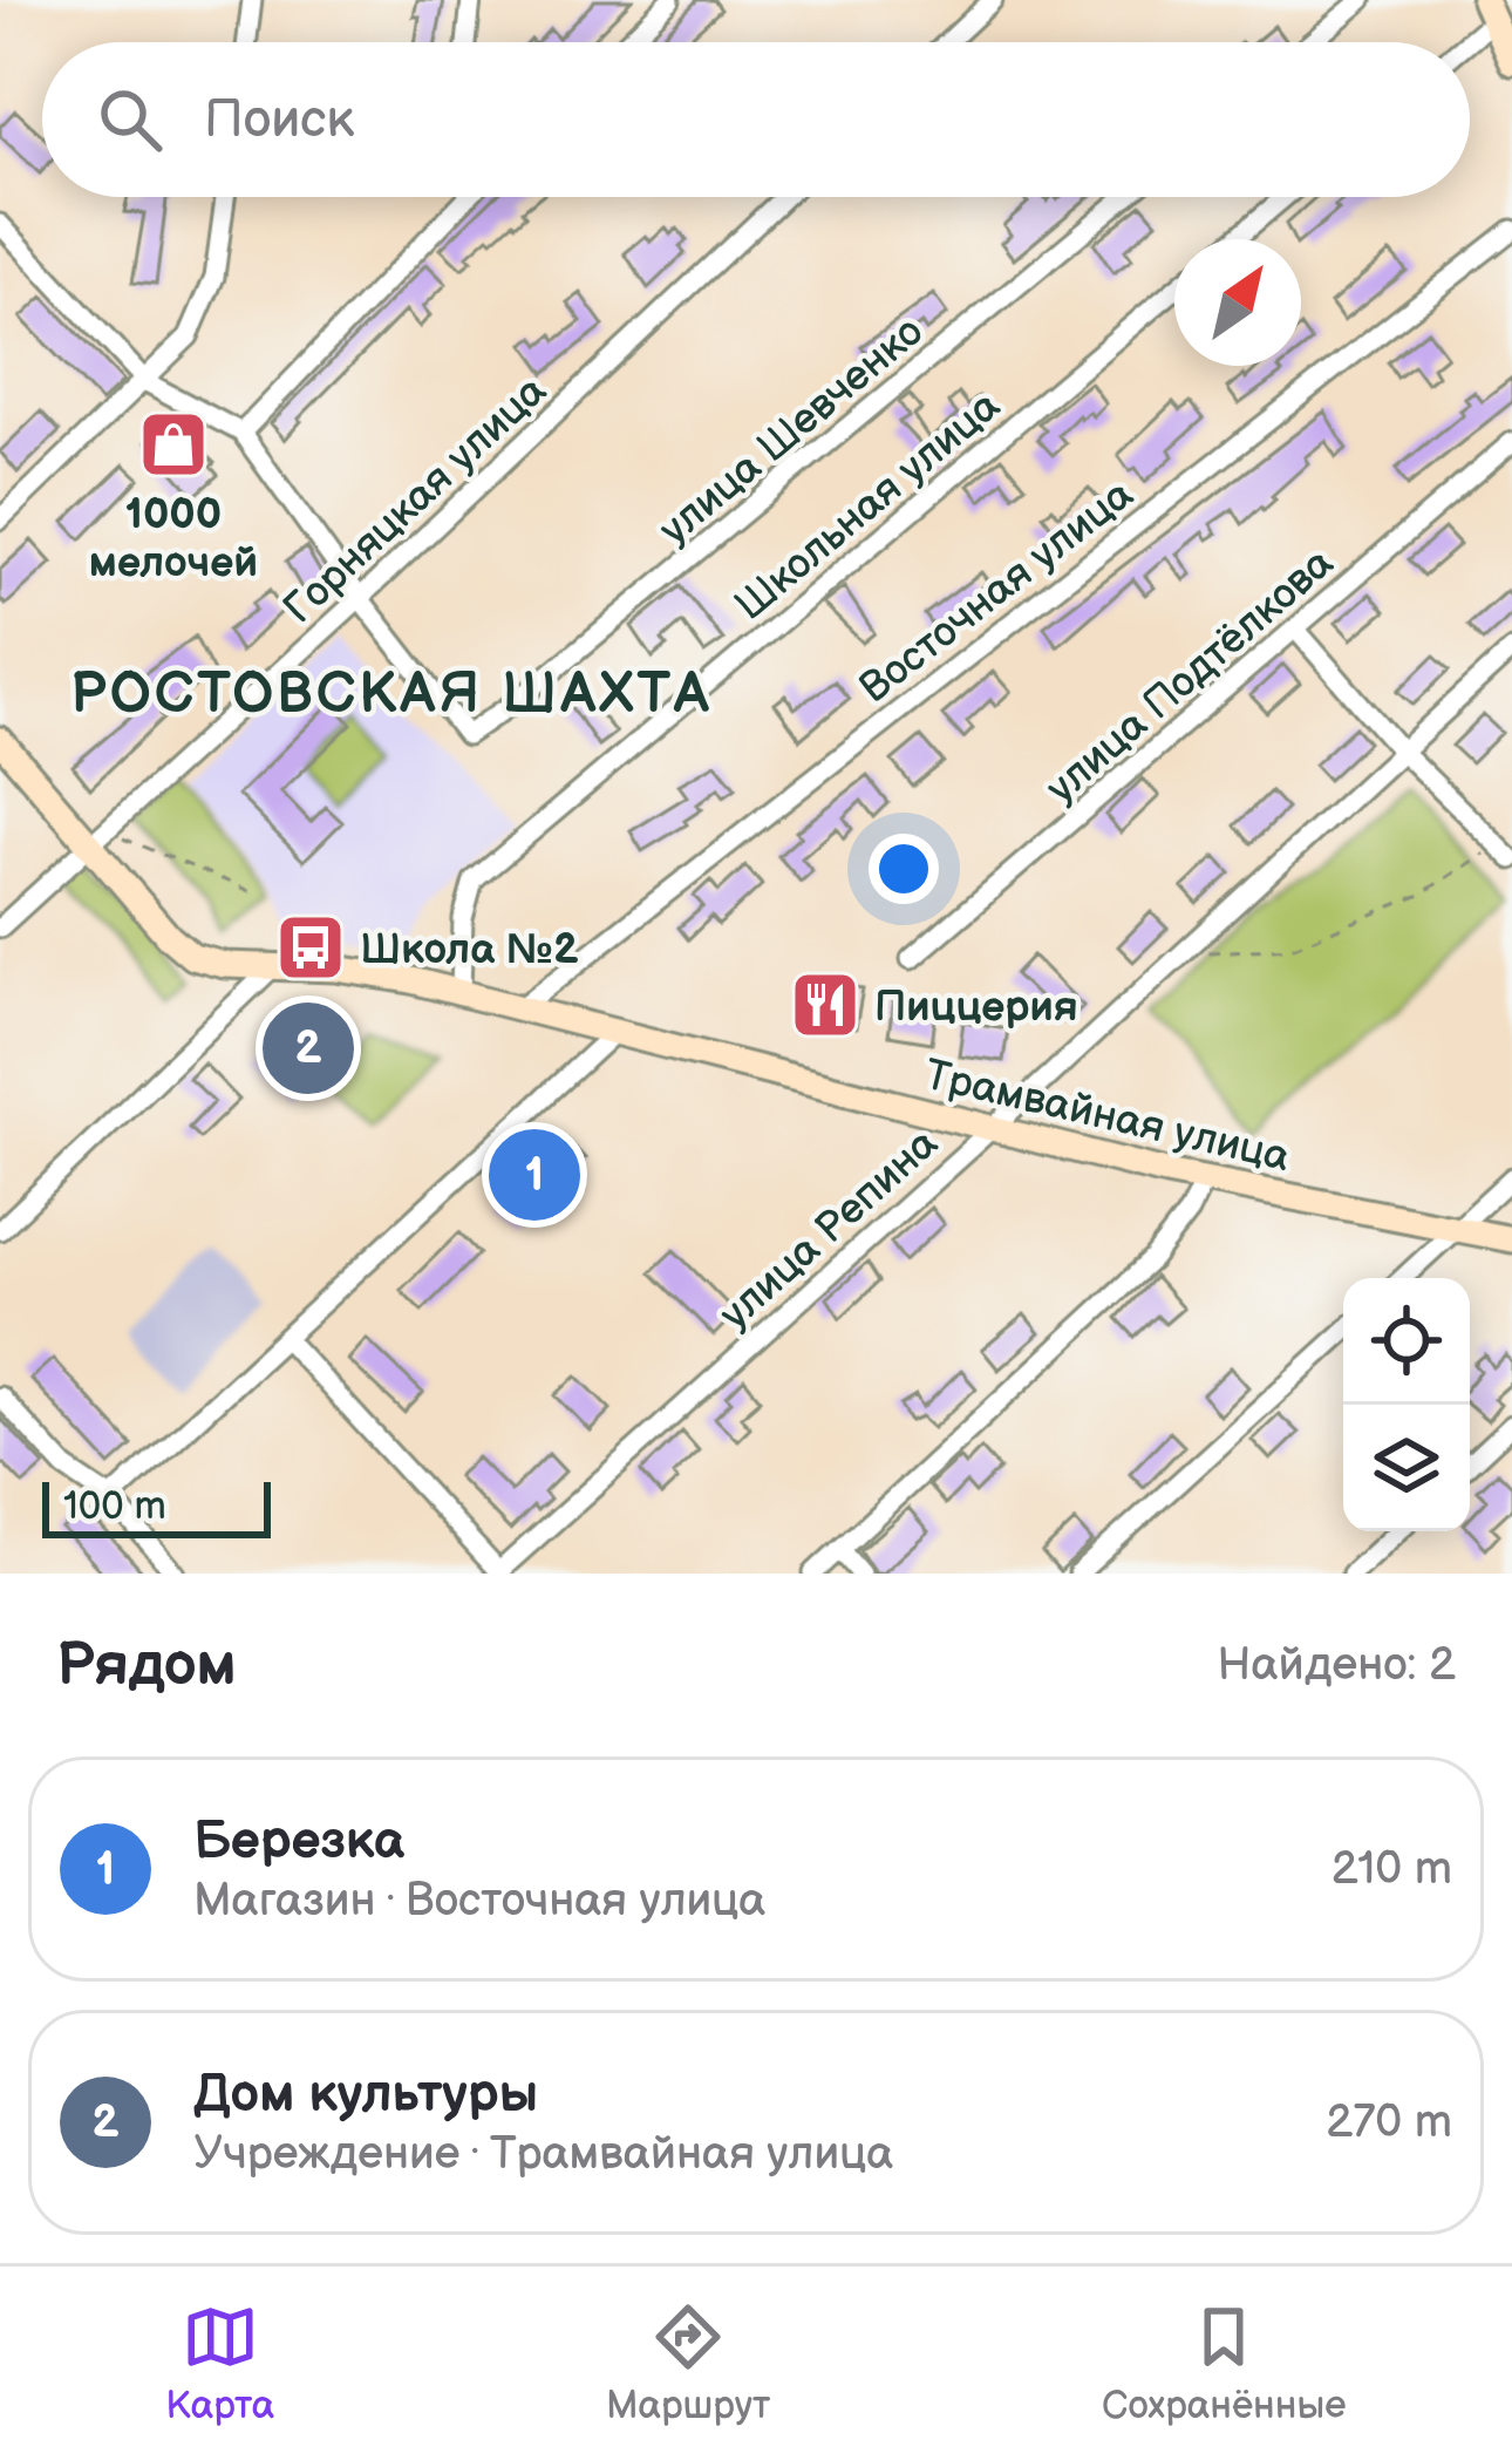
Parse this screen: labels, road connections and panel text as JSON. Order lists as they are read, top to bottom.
{
  "streets": {
    "street": [
      "улица Шевченко",
      "Горняцкая улица",
      "Школьная улица",
      "Восточная улица",
      "улица Подтёлкова",
      "Трамвайная улица",
      "улица Репина"
    ]
  },
  "crossings": [
    ["улица Шевченко", "Горняцкая улица"],
    ["Горняцкая улица", "Трамвайная улица"],
    ["Школьная улица", "Трамвайная улица"],
    ["Восточная улица", "Трамвайная улица"],
    ["Трамвайная улица", "улица Репина"]
  ],
  "districts": ["РОСТОВСКАЯ ШАХТА"],
  "places": {
    "shop": ["1000 мелочей"],
    "bus stop": ["Школа №2"],
    "restaurant": ["Пиццерия"]
  },
  "scale_bar": "100 m",
  "north": "top right",
  "page": {
    "search": "Поиск",
    "pins": ["2", "1"],
    "scale": "100 m",
    "heading": ["Рядом", "Найдено: 2"],
    "list": [
      {
        "mark": "1",
        "name": "Березка",
        "note": "Магазин · Восточная улица",
        "value": "210 m"
      },
      {
        "mark": "2",
        "name": "Дом культуры",
        "note": "Учреждение · Трамвайная улица",
        "value": "270 m"
      }
    ],
    "nav": ["Карта", "Маршрут", "Сохранённые"]
  }
}
